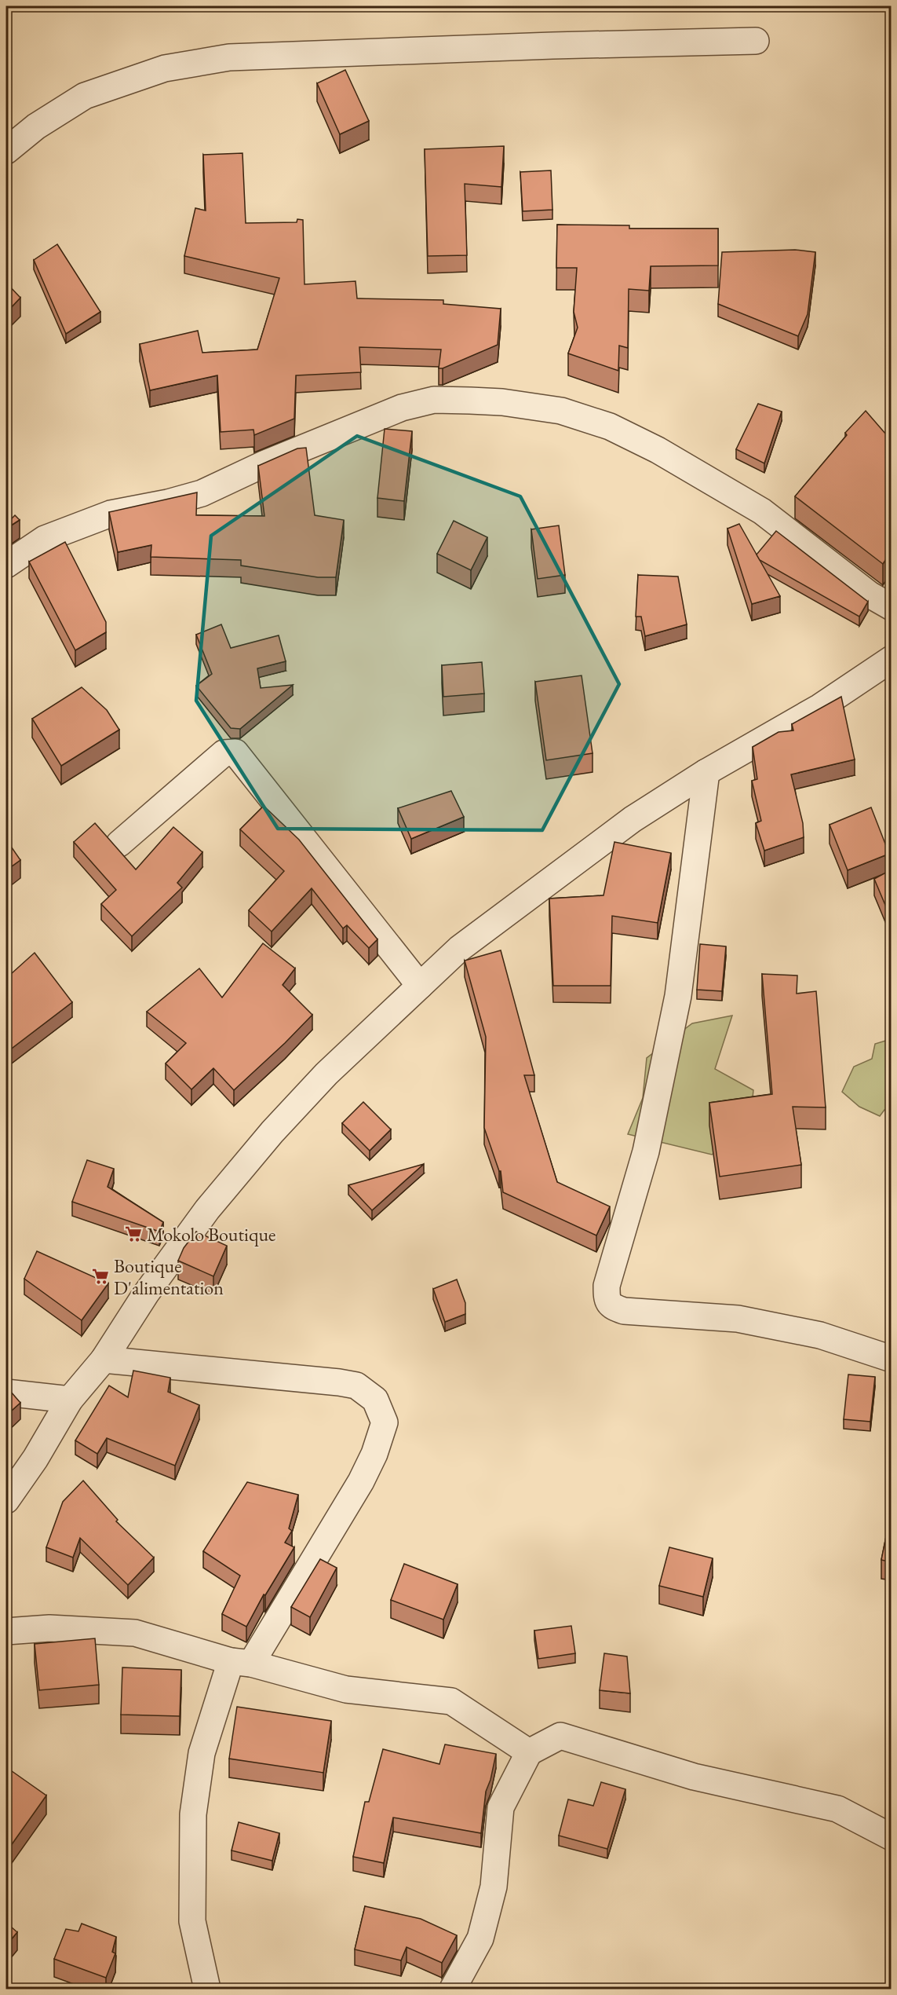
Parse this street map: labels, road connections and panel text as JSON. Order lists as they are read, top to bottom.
{
  "places": {
    "supermarket": ["Mokolo Boutique", "Boutique D'alimentation"]
  }
}
